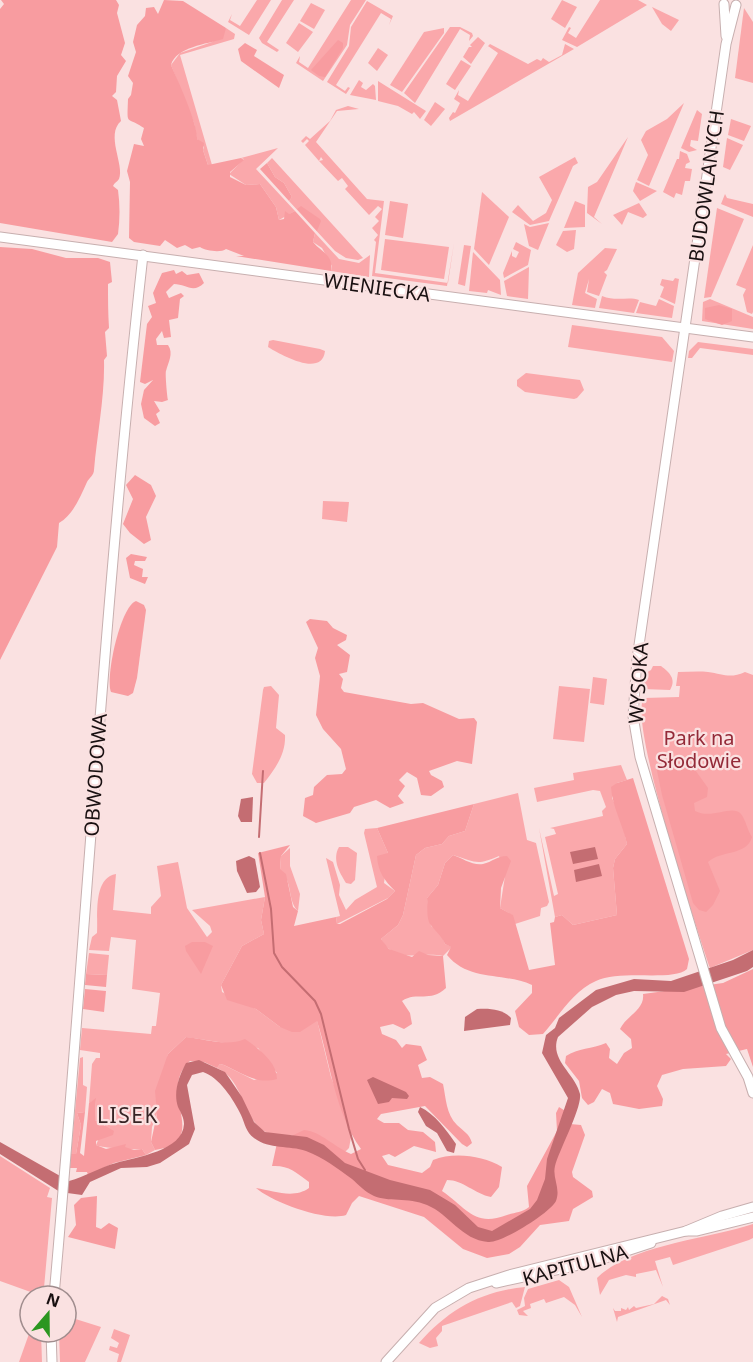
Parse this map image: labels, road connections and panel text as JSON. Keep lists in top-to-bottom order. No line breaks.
{"streets":{"street":["BUDOWLANYCH","WIENIECKA","WYSOKA","OBWODOWA","KAPITULNA"]},"crossings":[["BUDOWLANYCH","WIENIECKA"],["BUDOWLANYCH","WYSOKA"],["WIENIECKA","WYSOKA"],["WIENIECKA","OBWODOWA"]],"districts":["LISEK"],"parks":["Park na Słodowie"],"north":"top"}
